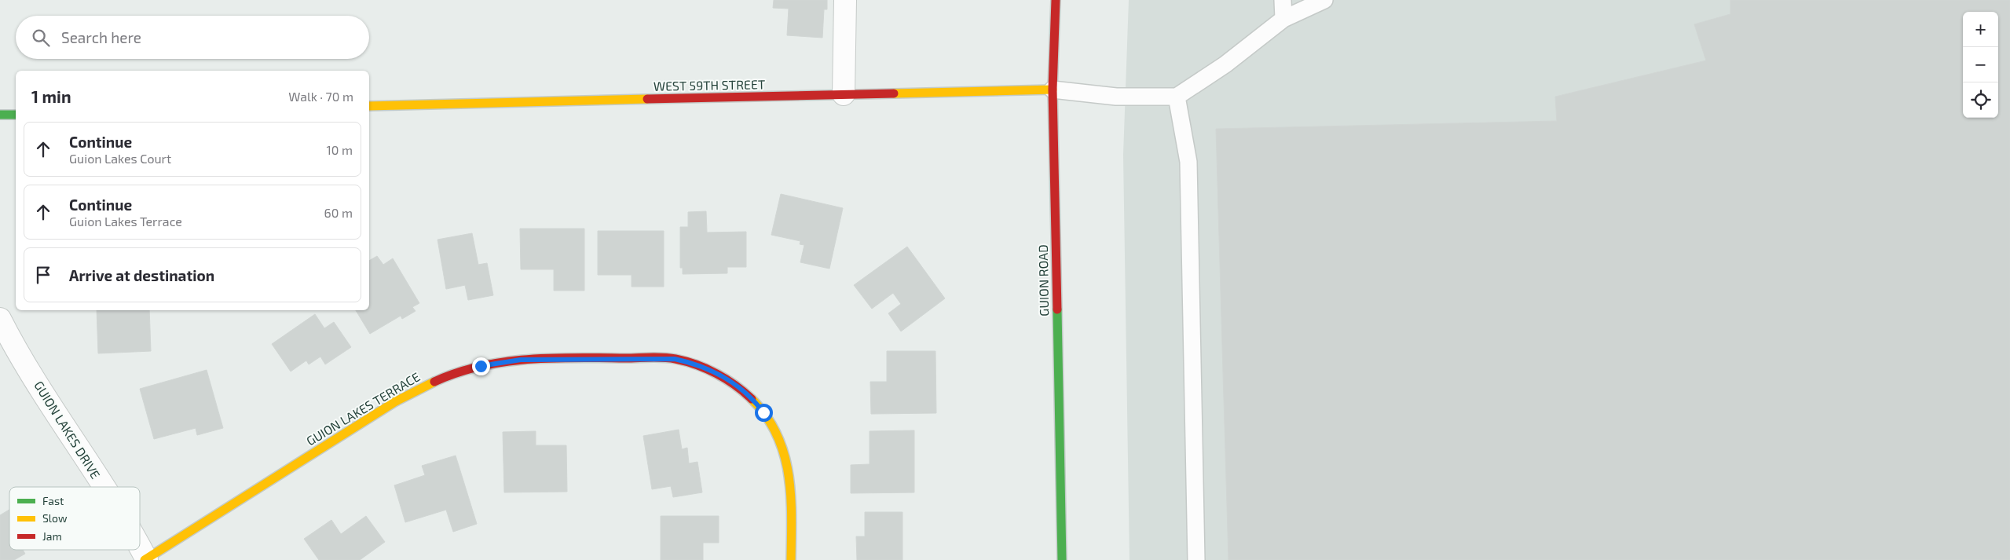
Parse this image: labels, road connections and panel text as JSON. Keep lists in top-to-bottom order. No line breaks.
{"streets":{"street":["WEST 59TH STREET","GUION ROAD","GUION LAKES TERRACE","GUION LAKES DRIVE"]},"crossings":[["WEST 59TH STREET","GUION ROAD"],["GUION LAKES TERRACE","GUION LAKES DRIVE"]],"legend":["Fast","Slow","Jam"],"page":{"map_buttons":["+","−"],"search":"Search here","heading":["1 min","Walk · 70 m"],"list":[["Continue","Guion Lakes Court","10 m"],["Continue","Guion Lakes Terrace","60 m"],"Arrive at destination"]}}
